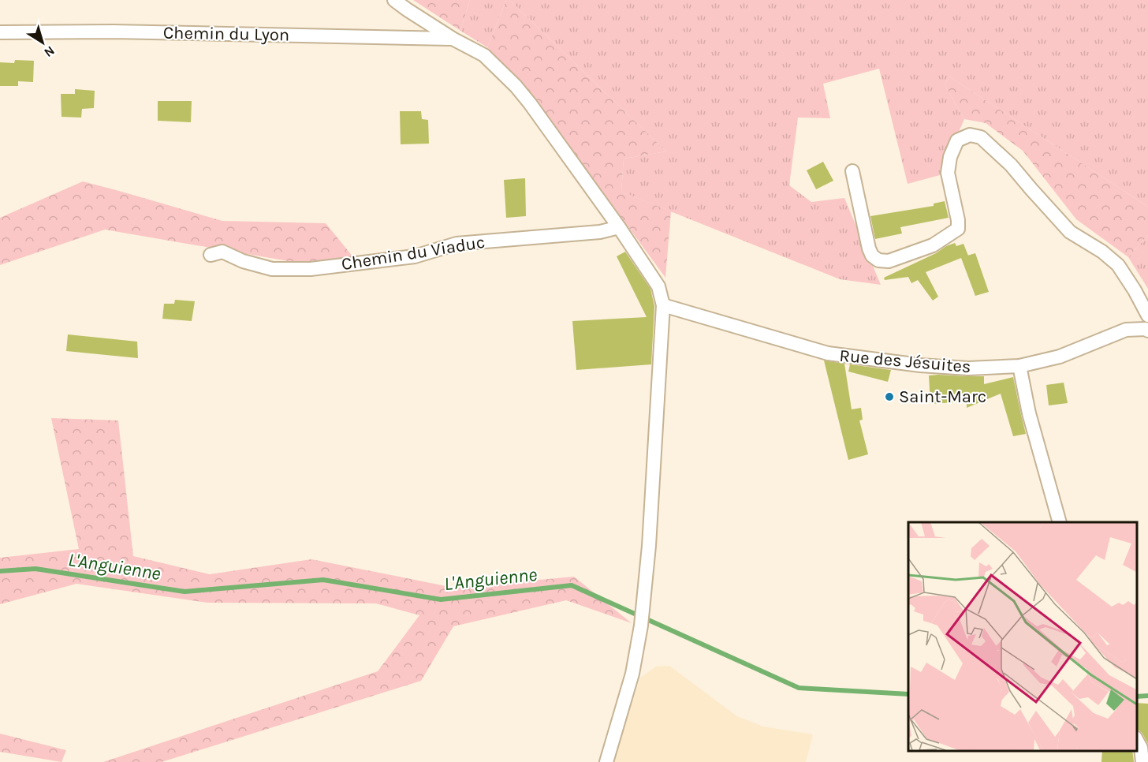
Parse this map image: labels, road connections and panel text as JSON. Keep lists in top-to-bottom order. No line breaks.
{"streets":{"street":["Chemin du Lyon","Chemin du Viaduc","Rue des Jésuites"]},"water":["L'Anguienne"],"places":["Saint-Marc"],"north":"bottom right"}
